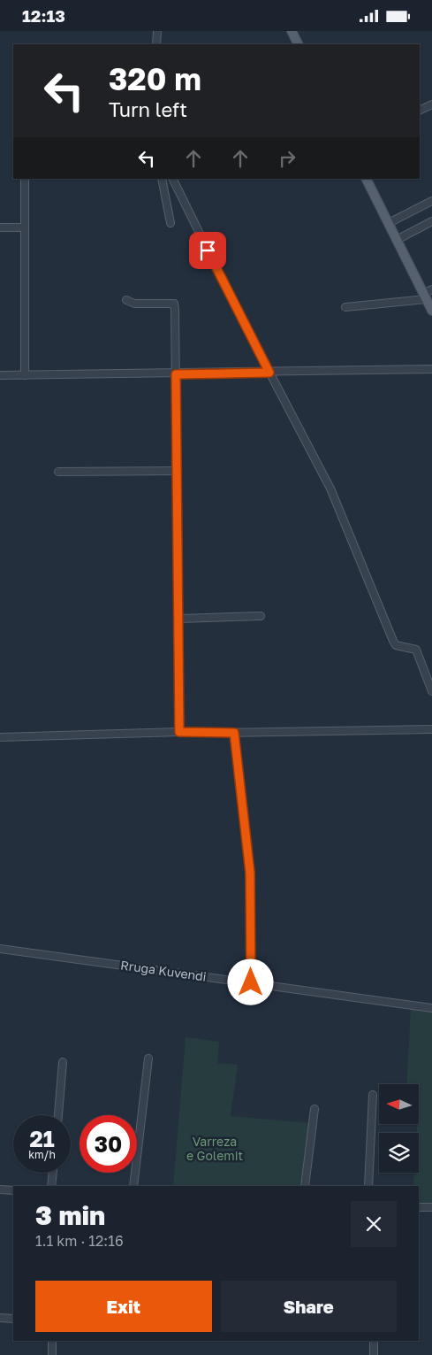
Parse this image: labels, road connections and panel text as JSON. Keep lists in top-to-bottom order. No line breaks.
{"streets":{"street":["Rruga Kuvendi"]},"parks":["Varreza e Golemit"],"north":"left","page":{"status":"12:13","turn":["320 m","Turn left"],"speed":"21 km/h","limit":"30","heading":["3 min","1.1 km · 12:16"],"buttons":["Exit","Share"]}}
